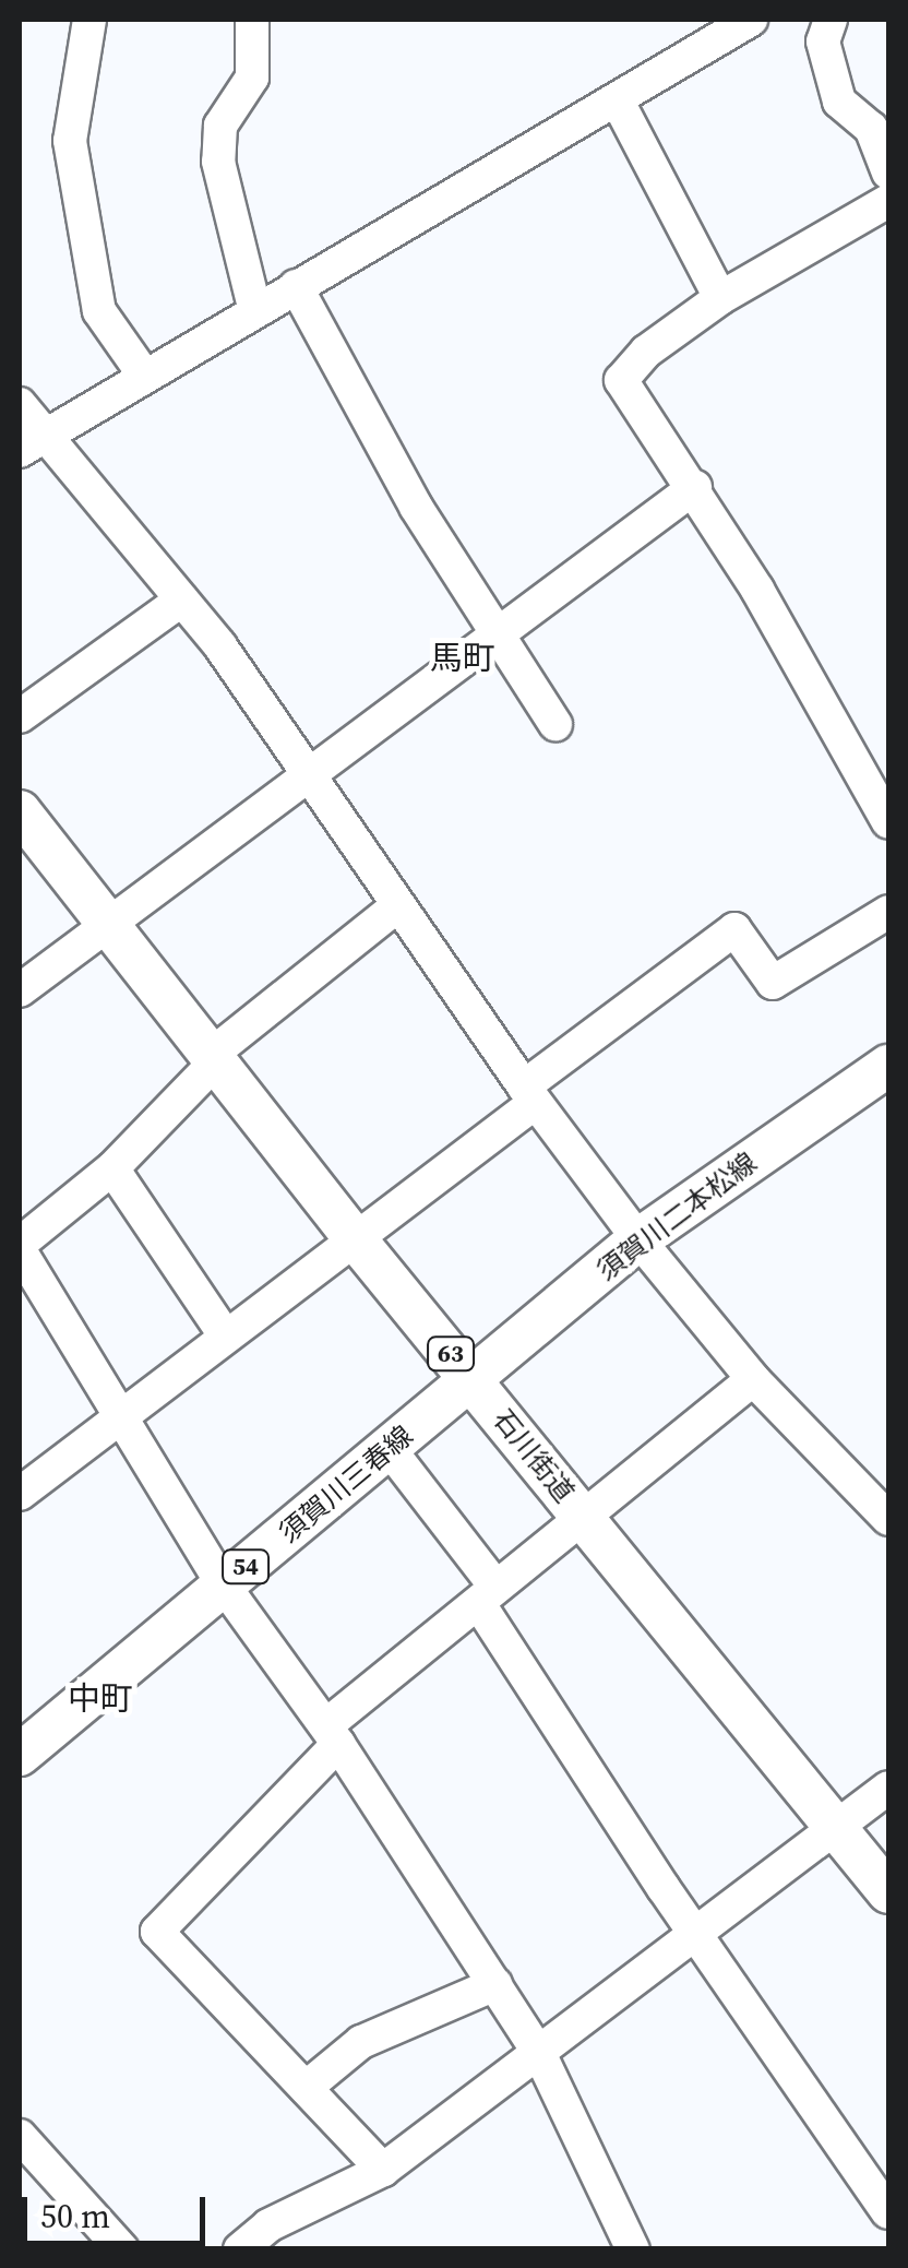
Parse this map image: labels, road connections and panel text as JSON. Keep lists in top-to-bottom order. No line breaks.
{"streets":{"main road":["須賀川二本松線","63","石川街道","須賀川三春線","54"]},"crossings":[["須賀川二本松線","石川街道"],["須賀川二本松線","須賀川三春線"],["石川街道","須賀川三春線"]],"districts":["馬町","中町"],"scale_bar":"50 m"}
